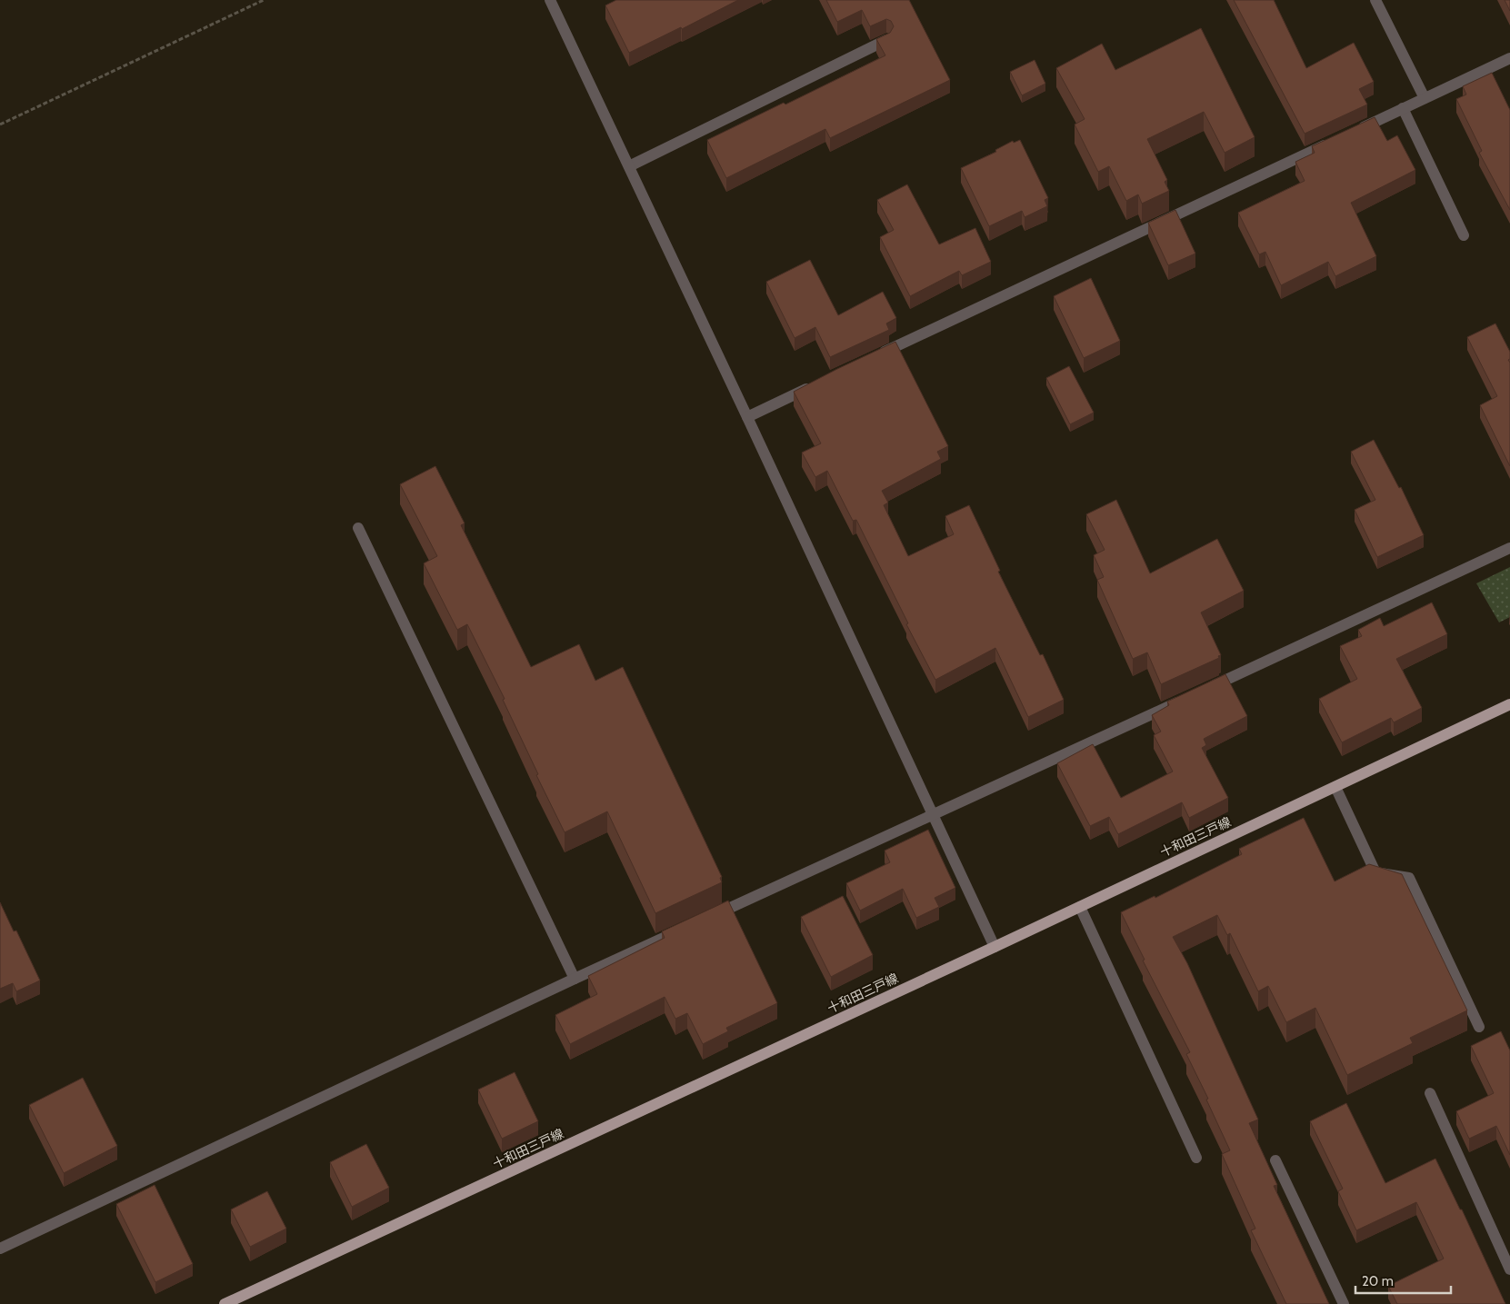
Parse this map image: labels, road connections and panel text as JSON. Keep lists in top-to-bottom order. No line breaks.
{"streets":{"main road":["十和田三戸線"]},"scale_bar":"20 m"}
